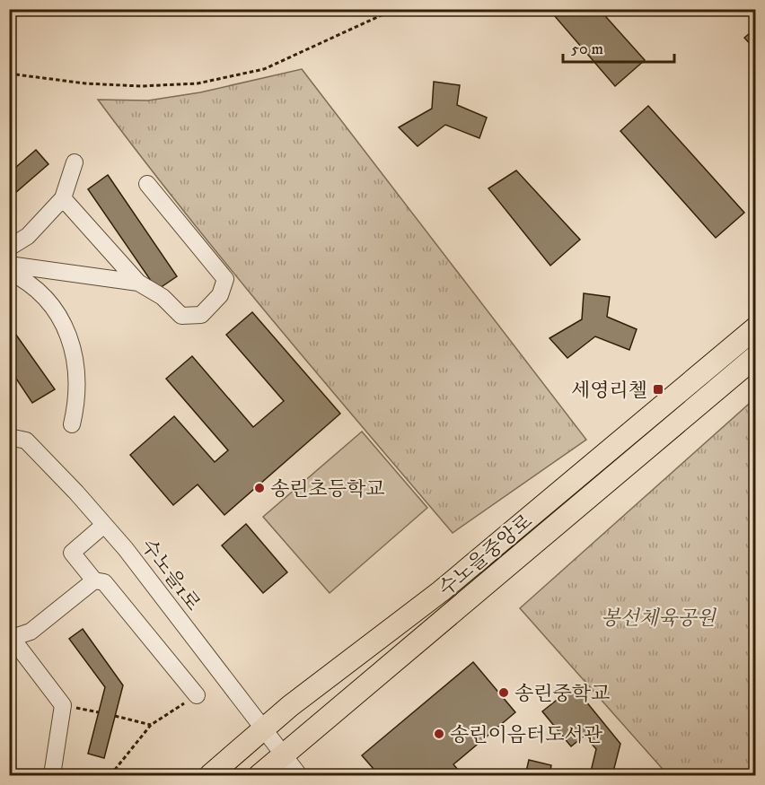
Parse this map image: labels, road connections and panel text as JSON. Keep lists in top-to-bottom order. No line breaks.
{"streets":{"main road":["수노을중앙로"],"street":["수노을1로"]},"crossings":[["수노을중앙로","수노을1로"]],"parks":["봉선체육공원"],"places":{"transit":["세영리첼"],"other":["송린초등학교","송린중학교","송린이음터도서관"]},"scale_bar":"50 m"}
